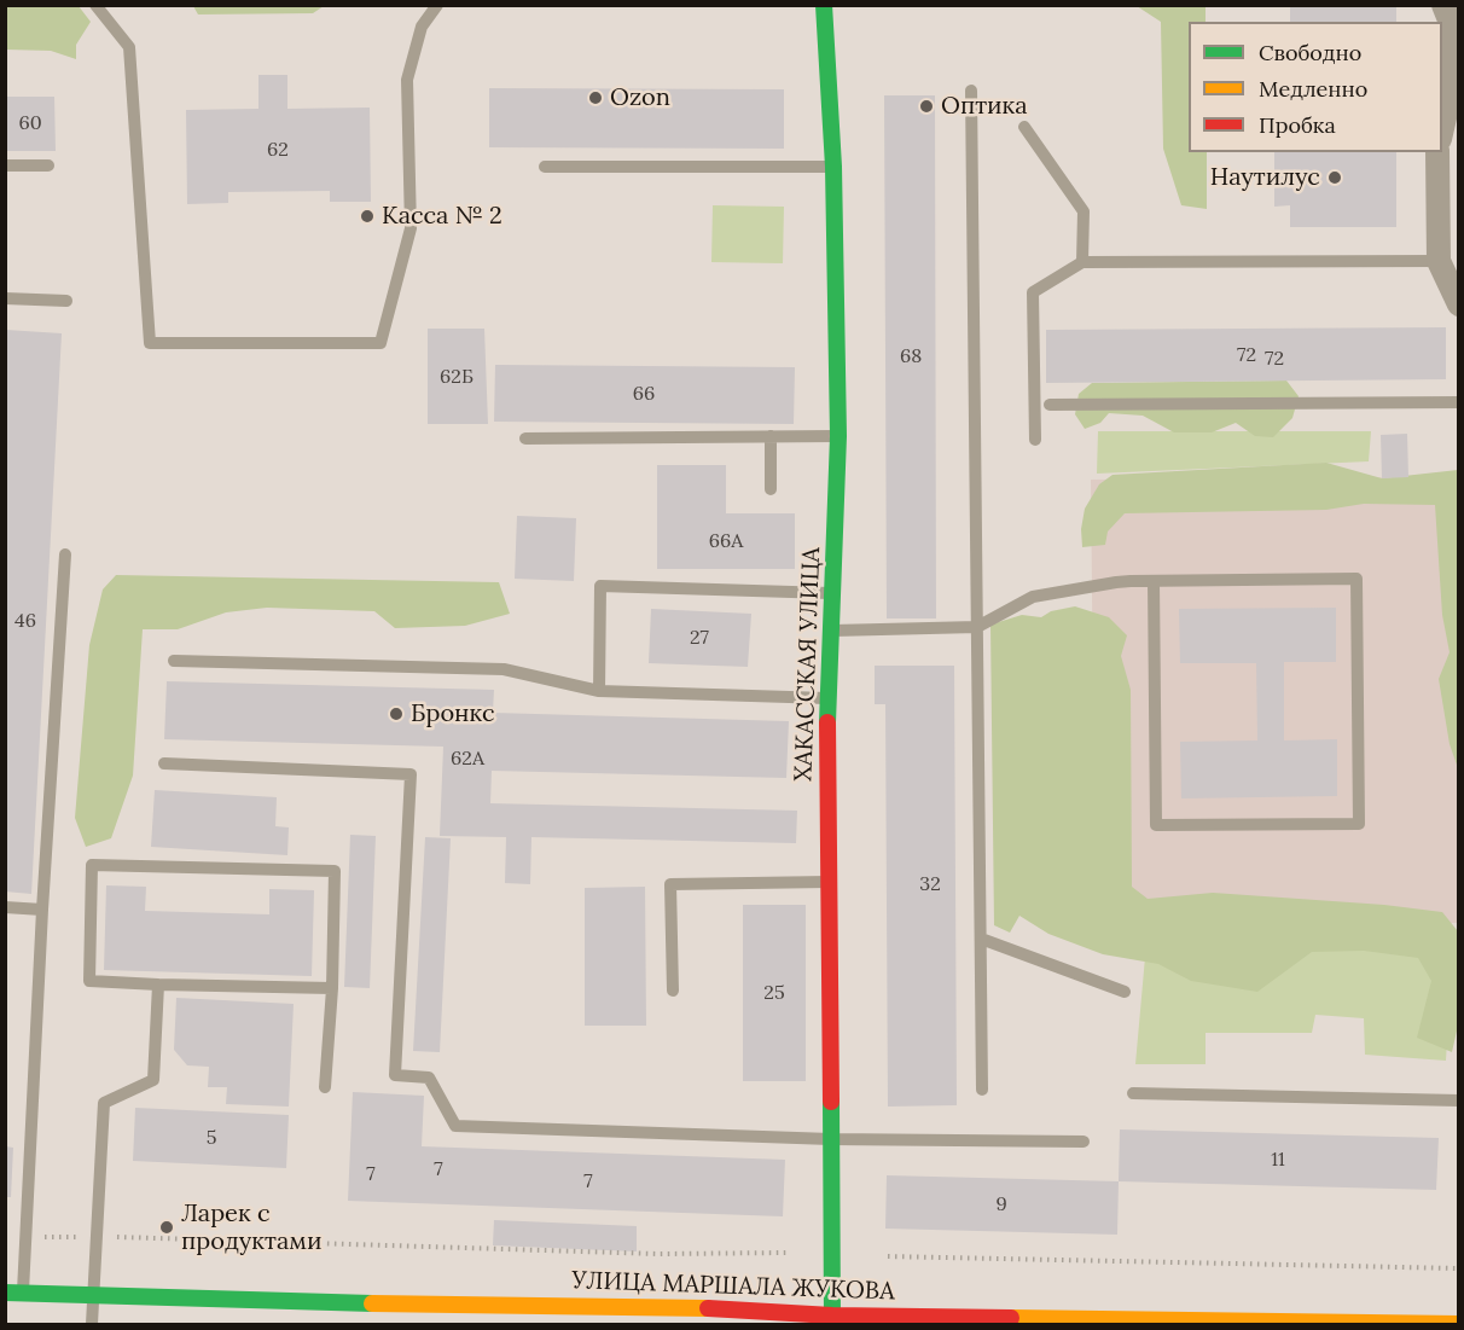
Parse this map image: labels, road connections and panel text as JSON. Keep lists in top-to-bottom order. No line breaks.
{"streets":{"main road":["ХАКАССКАЯ УЛИЦА","УЛИЦА МАРШАЛА ЖУКОВА"]},"crossings":[["ХАКАССКАЯ УЛИЦА","УЛИЦА МАРШАЛА ЖУКОВА"]],"places":["Ozon","Оптика","Наутилус","Касса № 2","Бронкс","Ларек с продуктами"],"house_numbers":["60","62","72","68","72","62Б","66","66А","46","27","62А","32","25","5","11","7","7","7","9"],"legend":["Свободно","Медленно","Пробка"]}
